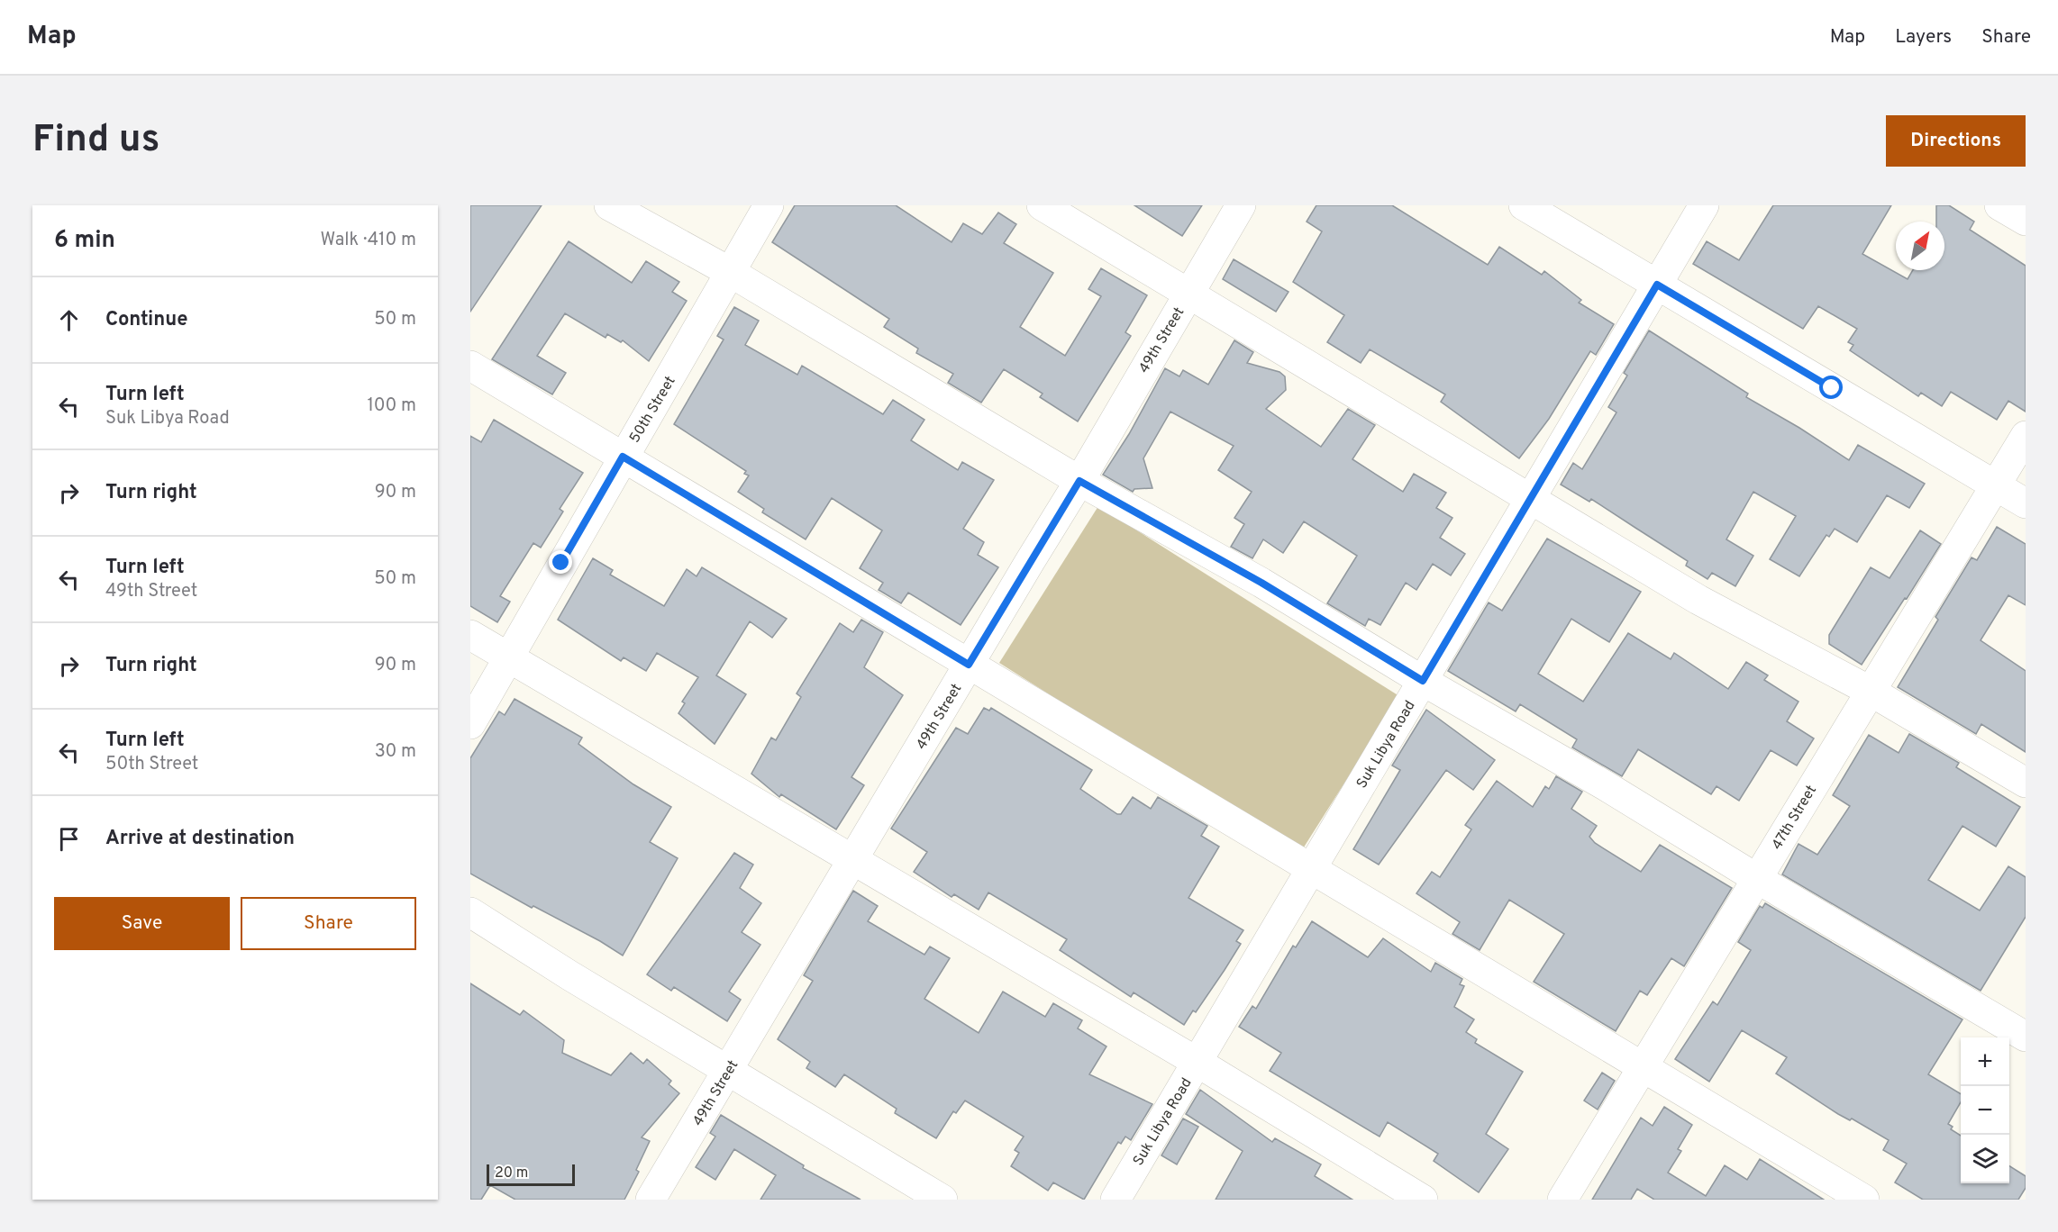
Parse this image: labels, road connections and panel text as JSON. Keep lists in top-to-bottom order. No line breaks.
{"streets":{"street":["49th Street","50th Street","Suk Libya Road","47th Street"]},"scale_bar":"20 m","north":"top right","page":{"header":"Map","nav":["Map","Layers","Share"],"buttons":["Directions",["Save","Share"]],"title":"Find us","heading":["6 min","Walk · 410 m"],"list":[["Continue","50 m"],["Turn left","Suk Libya Road","100 m"],["Turn right","90 m"],["Turn left","49th Street","50 m"],["Turn right","90 m"],["Turn left","50th Street","30 m"],"Arrive at destination"],"map_buttons":["+","−"],"scale":"20 m"}}
